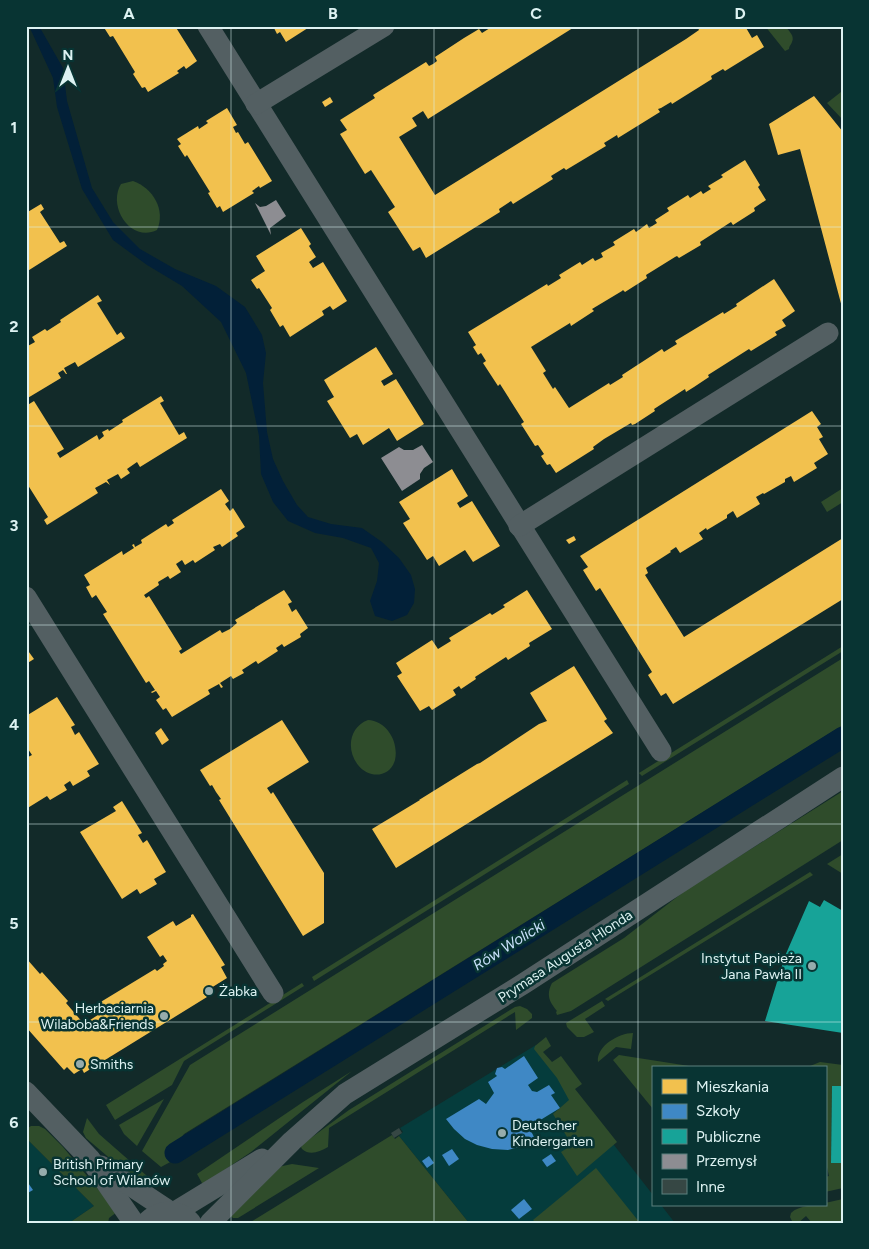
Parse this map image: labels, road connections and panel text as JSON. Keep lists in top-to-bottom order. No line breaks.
{"streets":{"street":["Prymasa Augusta Hlonda"]},"water":["Rów Wolicki"],"places":["Instytut Papieża Jana Pawła II","Żabka","Herbaciarnia Wilaboba&Friends","Smiths","Deutscher Kindergarten","British Primary School of Wilanów"],"legend":["Mieszkania","Szkoły","Publiczne","Przemysł","Inne"],"north":"top","grid":{"columns":["A","B","C","D"],"rows":["1","2","3","4","5","6"]}}
